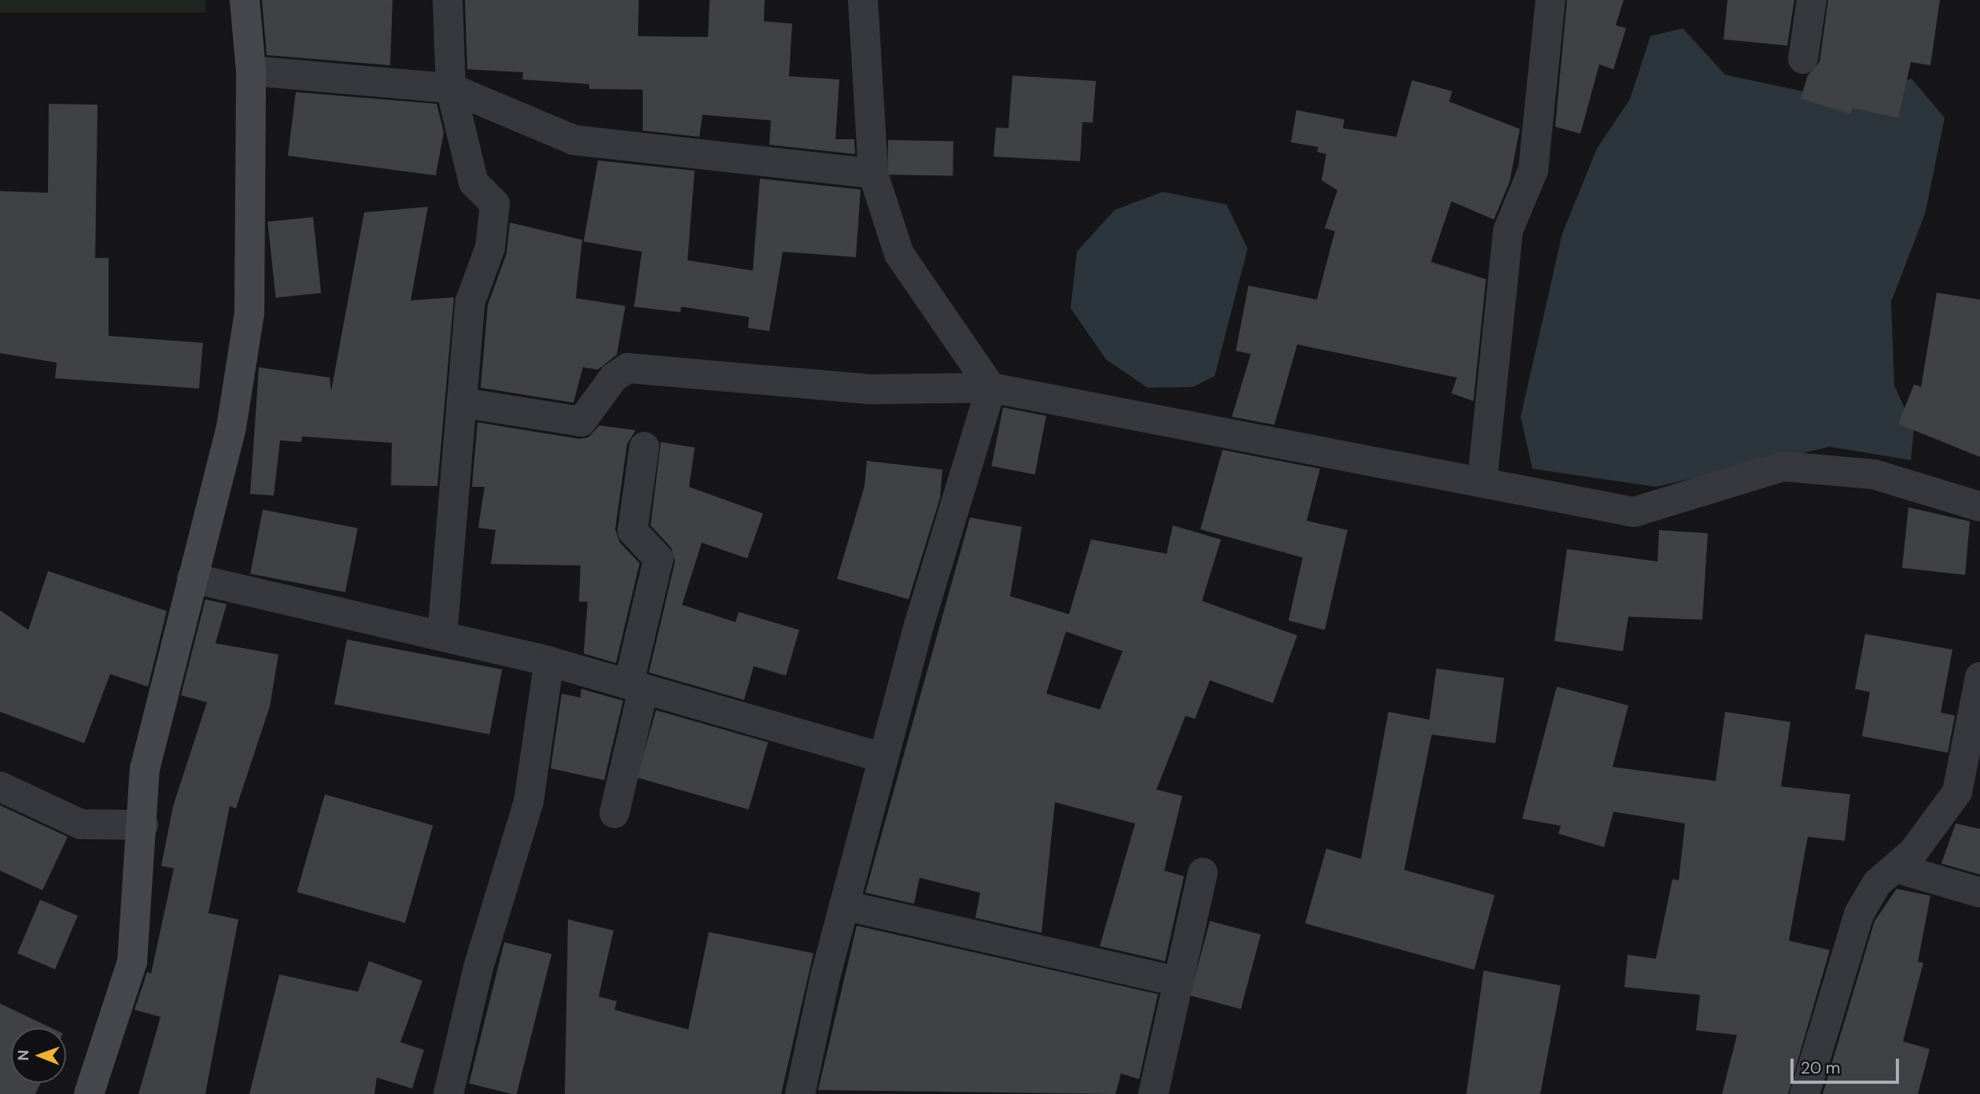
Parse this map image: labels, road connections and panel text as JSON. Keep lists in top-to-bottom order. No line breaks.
{"scale_bar":"20 m","north":"left"}
